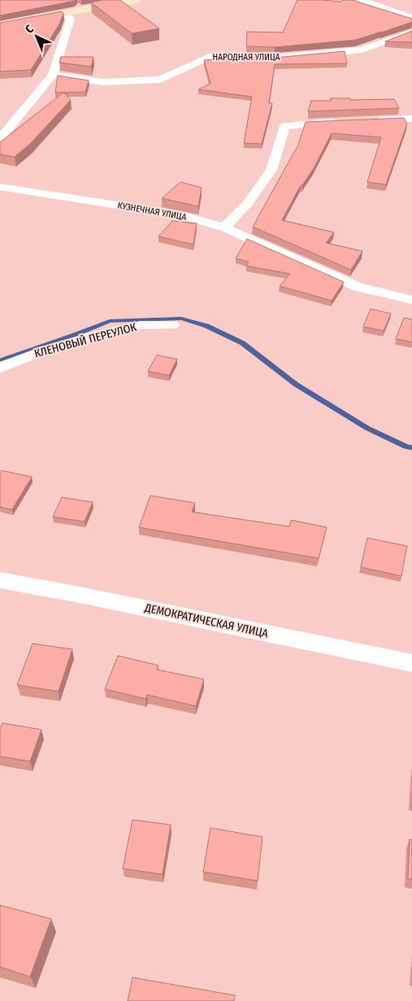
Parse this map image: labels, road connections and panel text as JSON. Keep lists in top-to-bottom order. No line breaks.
{"streets":{"street":["НАРОДНАЯ УЛИЦА","КУЗНЕЧНАЯ УЛИЦА","КЛЕНОВЫЙ ПЕРЕУЛОК","ДЕМОКРАТИЧЕСКАЯ УЛИЦА"]},"north":"top left"}
